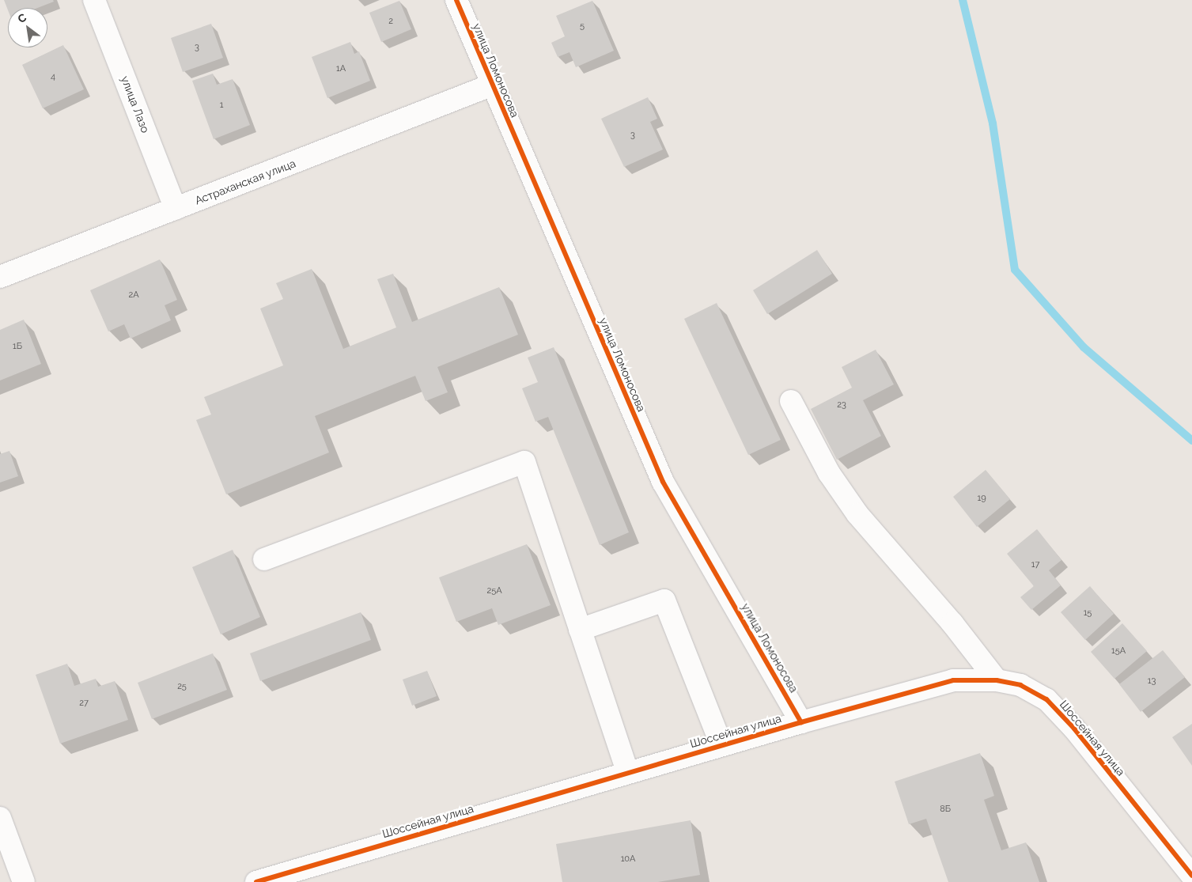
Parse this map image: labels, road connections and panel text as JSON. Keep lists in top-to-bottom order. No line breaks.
{"streets":{"street":["улица Ломоносова","улица Лазо","Астраханская улица","Шоссейная улица"]},"crossings":[["улица Ломоносова","Астраханская улица"],["улица Ломоносова","Шоссейная улица"],["улица Лазо","Астраханская улица"]],"house_numbers":["2","5","3","1А","4","1","3","2А","1Б","23","19","17","25А","15","15А","13","25","27","8Б","10А"],"north":"top left"}
